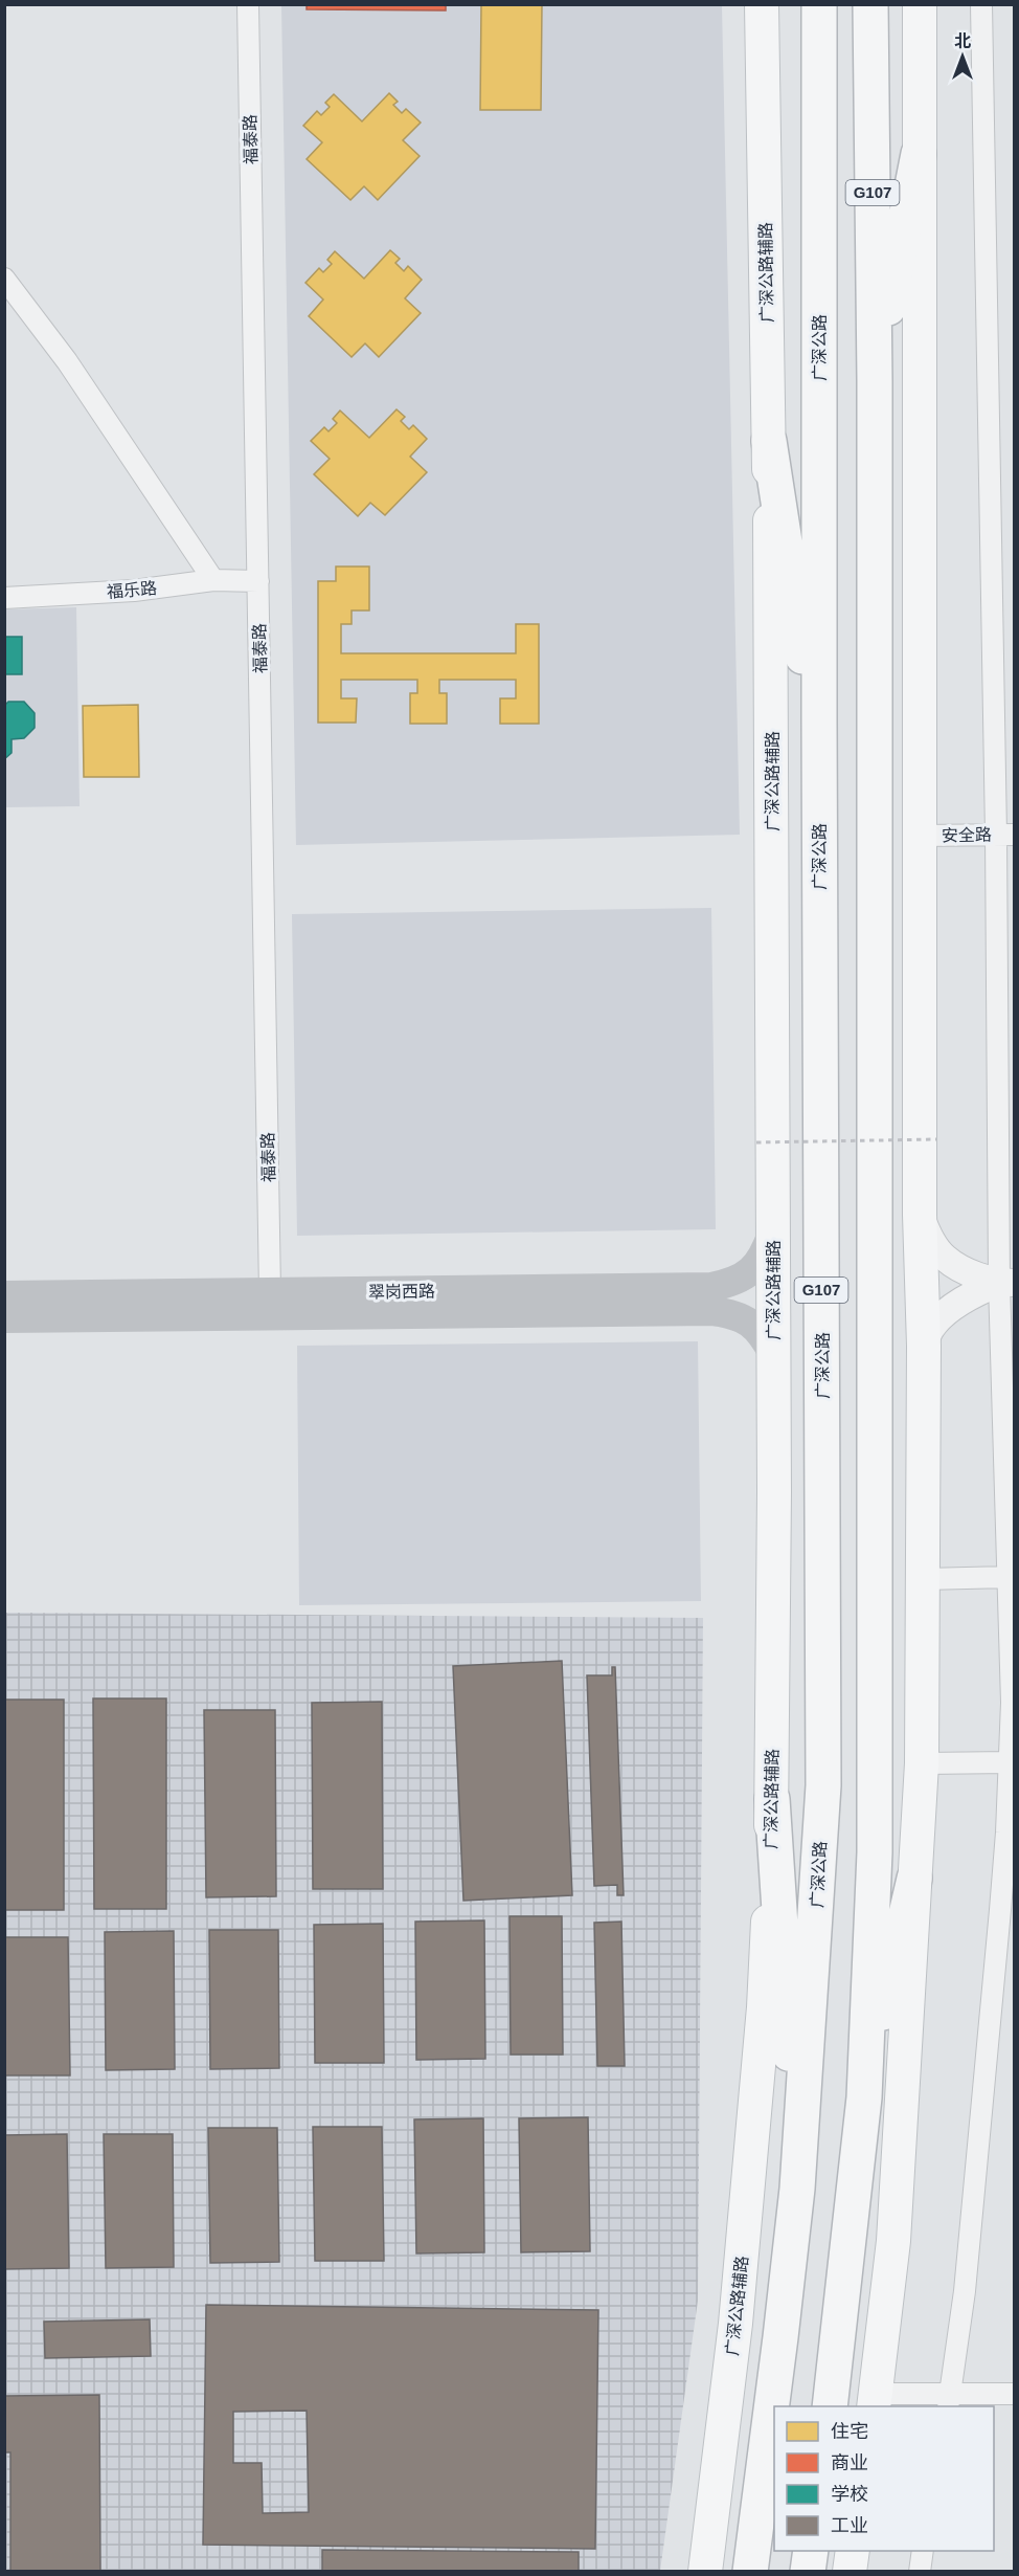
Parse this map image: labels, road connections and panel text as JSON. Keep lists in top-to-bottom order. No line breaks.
{"streets":{"highway":["G107","广深公路"],"main road":["广深公路辅路","翠岗西路"],"street":["福泰路","福乐路","安全路"]},"crossings":[["福泰路","福乐路"],["福泰路","翠岗西路"],["广深公路辅路","翠岗西路"]],"legend":["住宅","商业","学校","工业"],"north":"top"}
